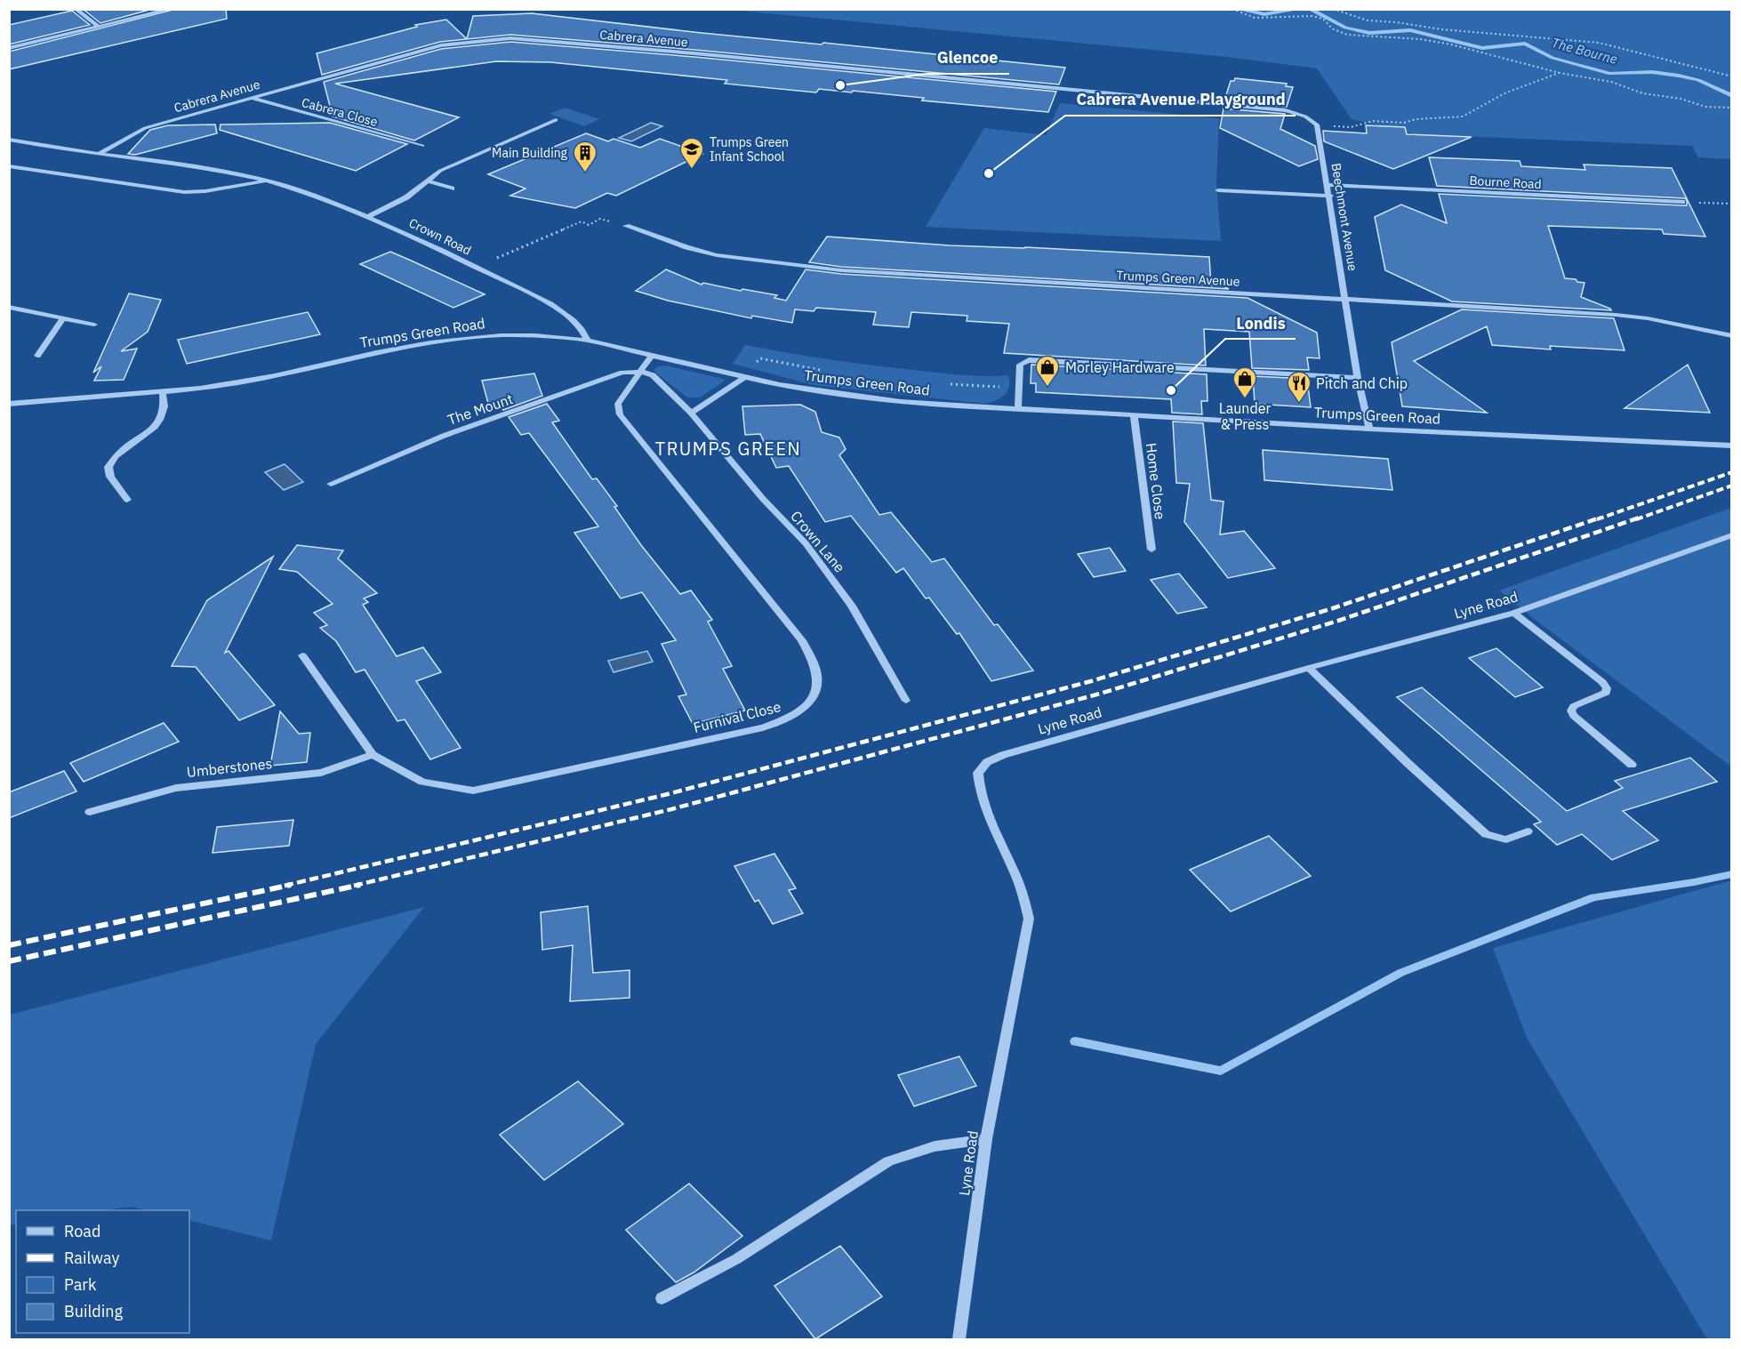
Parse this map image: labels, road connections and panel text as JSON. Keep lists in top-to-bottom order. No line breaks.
{"streets":{"street":["Cabrera Avenue","Cabrera Close","Bourne Road","Beechmont Avenue","Crown Road","Trumps Green Avenue","Trumps Green Road","The Mount","Home Close","Crown Lane","Lyne Road","Furnival Close","Umberstones"]},"crossings":[["Cabrera Avenue","Cabrera Close"],["Cabrera Avenue","Beechmont Avenue"],["Cabrera Avenue","Crown Road"],["Bourne Road","Beechmont Avenue"],["Beechmont Avenue","Trumps Green Avenue"],["Beechmont Avenue","Trumps Green Road"],["Crown Road","Trumps Green Road"],["Trumps Green Road","Home Close"],["Trumps Green Road","Furnival Close"],["The Mount","Crown Lane"],["The Mount","Furnival Close"],["Crown Lane","Furnival Close"],["Furnival Close","Umberstones"]],"districts":["TRUMPS GREEN"],"water":["The Bourne"],"places":{"other":["Glencoe","Cabrera Avenue Playground","Londis"],"school or university":["Trumps Green Infant School"],"building":["Main Building"],"shop":["Morley Hardware","Launder & Press"],"restaurant":["Pitch and Chip"]},"legend":["Road","Railway","Park","Building"]}
